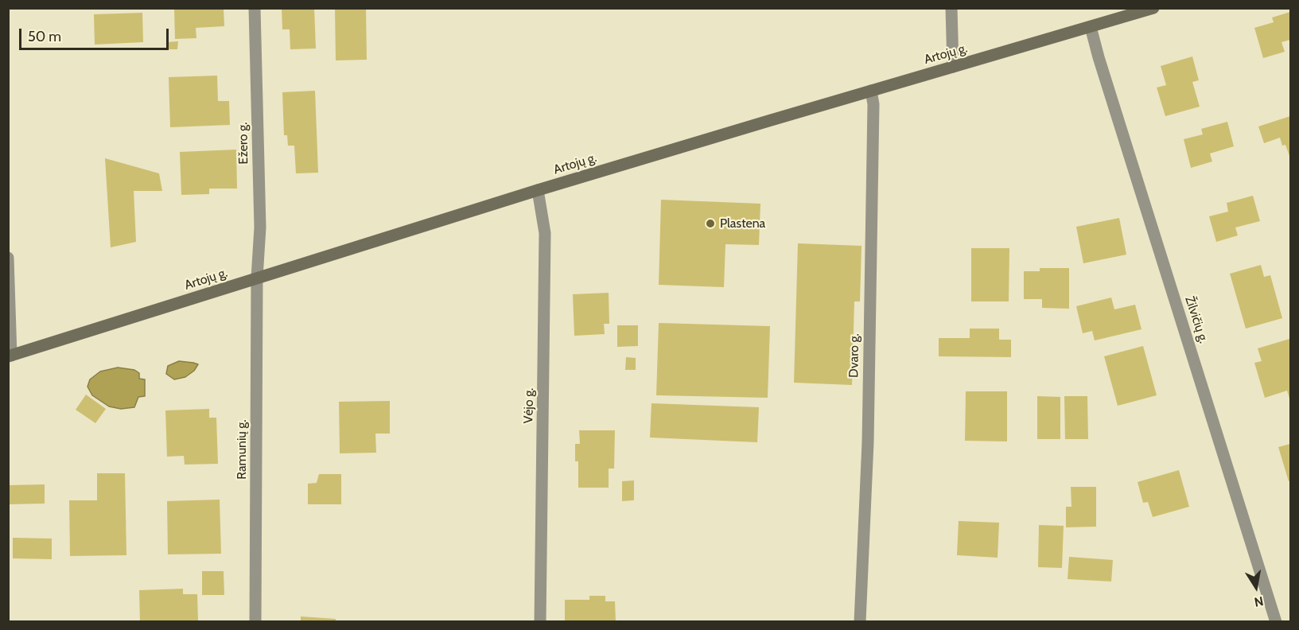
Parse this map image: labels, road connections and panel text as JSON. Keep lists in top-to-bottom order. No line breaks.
{"streets":{"main road":["Artojų g."],"street":["Ežero g.","Žilvičių g.","Dvaro g.","Vėjo g.","Ramunių g."]},"crossings":[["Artojų g.","Ežero g."],["Artojų g.","Žilvičių g."],["Artojų g.","Dvaro g."],["Artojų g.","Vėjo g."],["Artojų g.","Ramunių g."],["Ežero g.","Ramunių g."]],"places":["Plastena"],"scale_bar":"50 m","north":"bottom"}
